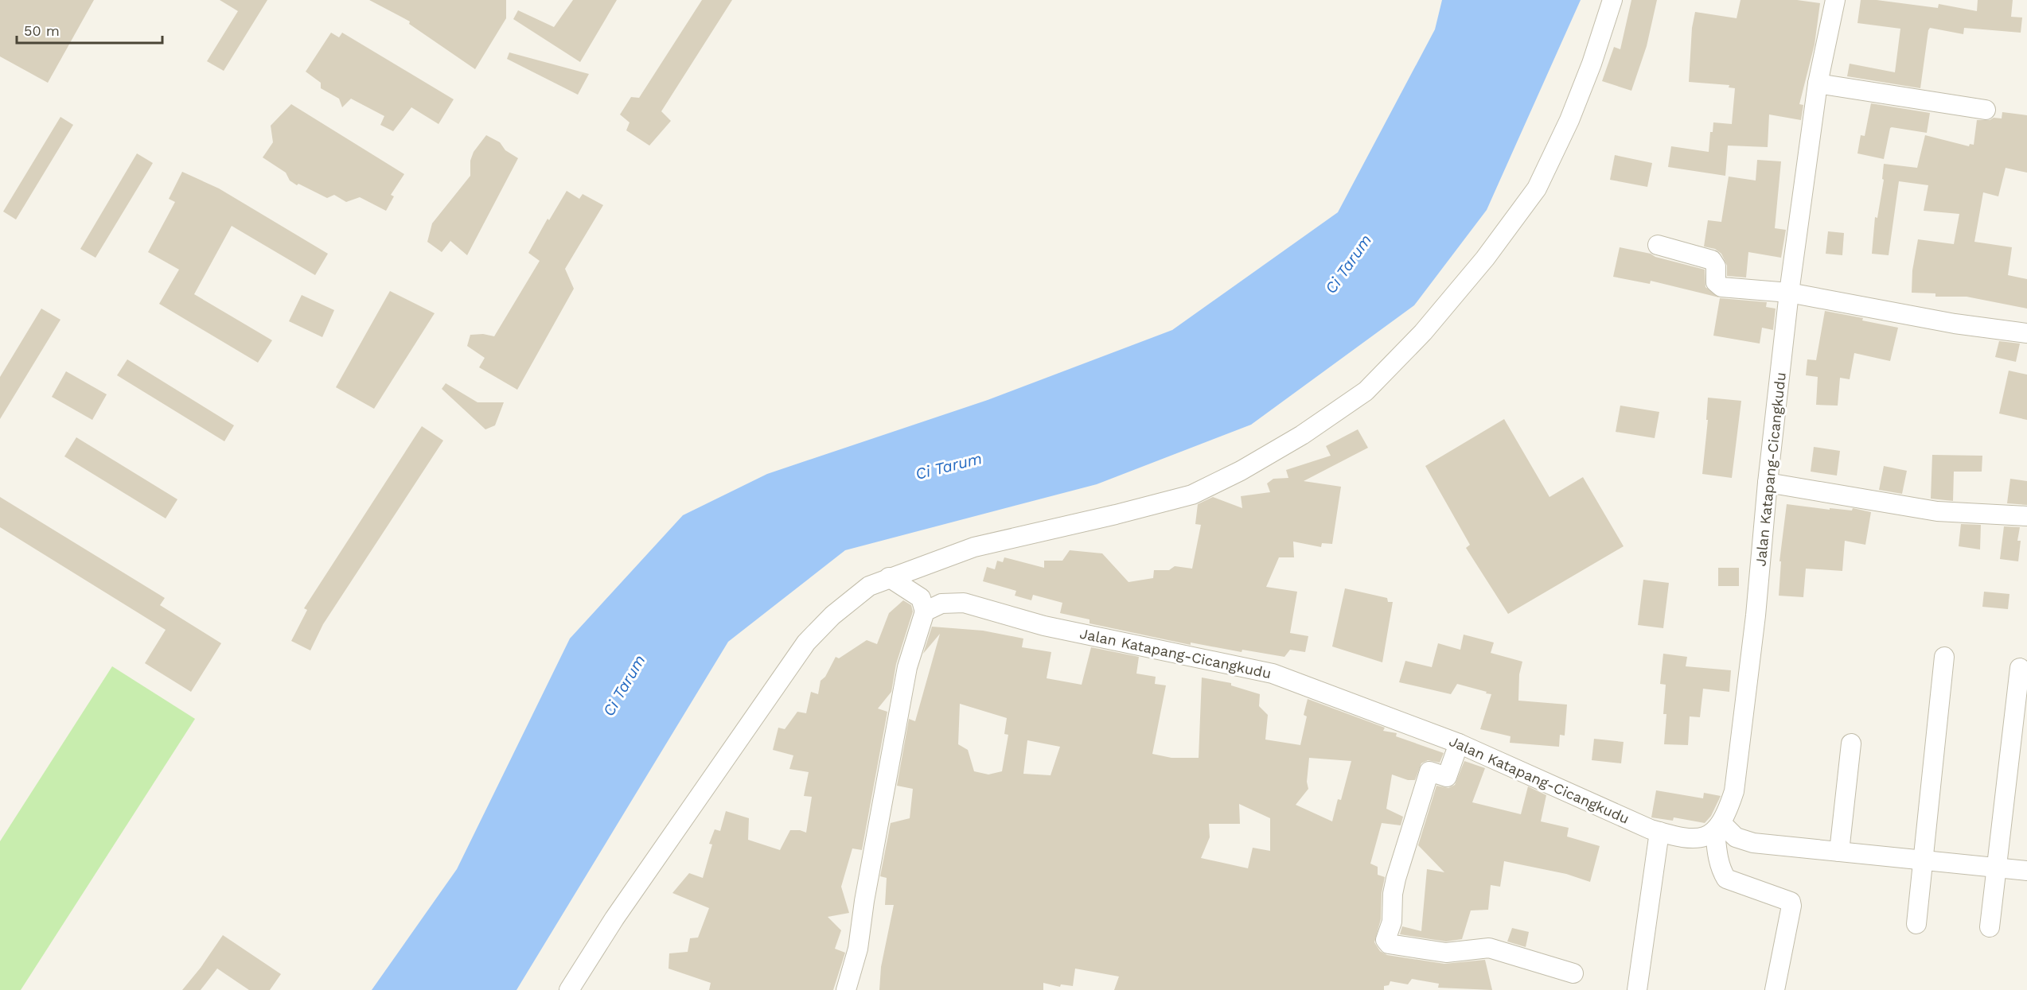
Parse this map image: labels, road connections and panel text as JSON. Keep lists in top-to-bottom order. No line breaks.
{"streets":{"street":["Jalan Katapang-Cicangkudu"]},"water":["Ci Tarum"],"scale_bar":"50 m"}
